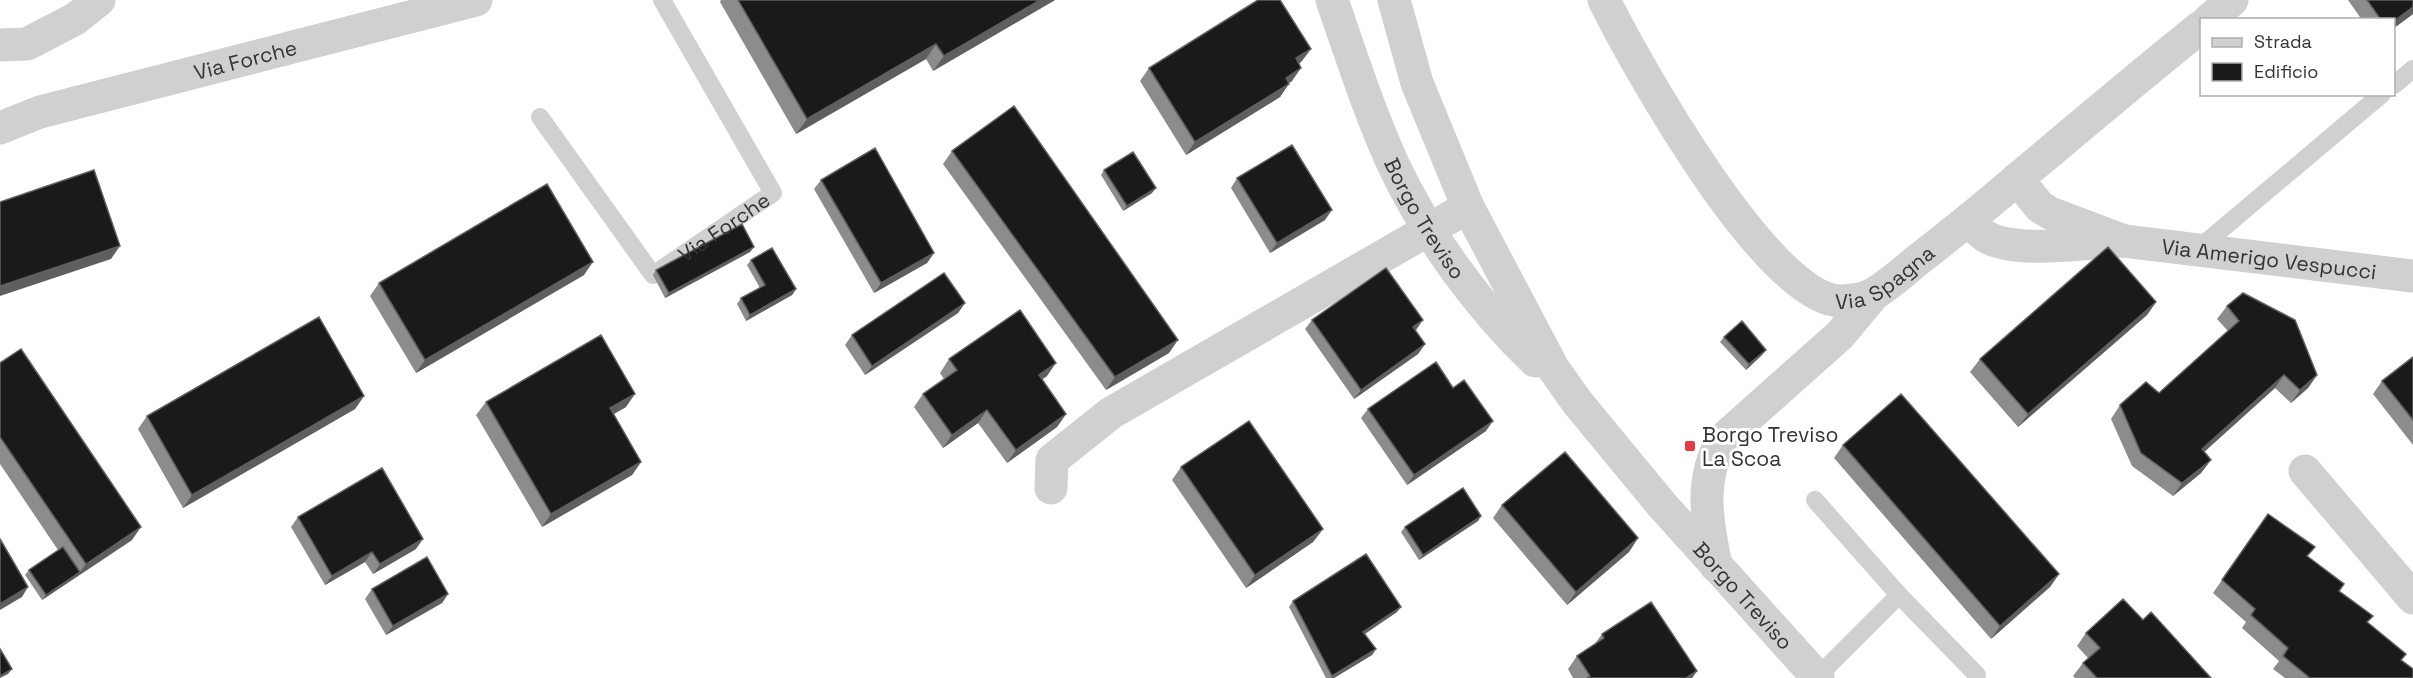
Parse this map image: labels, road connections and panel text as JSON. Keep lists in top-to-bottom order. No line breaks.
{"streets":{"street":["Via Forche","Borgo Treviso","Via Amerigo Vespucci","Via Spagna"]},"places":{"transit":["Borgo Treviso La Scoa"]},"legend":["Strada","Edificio"]}
